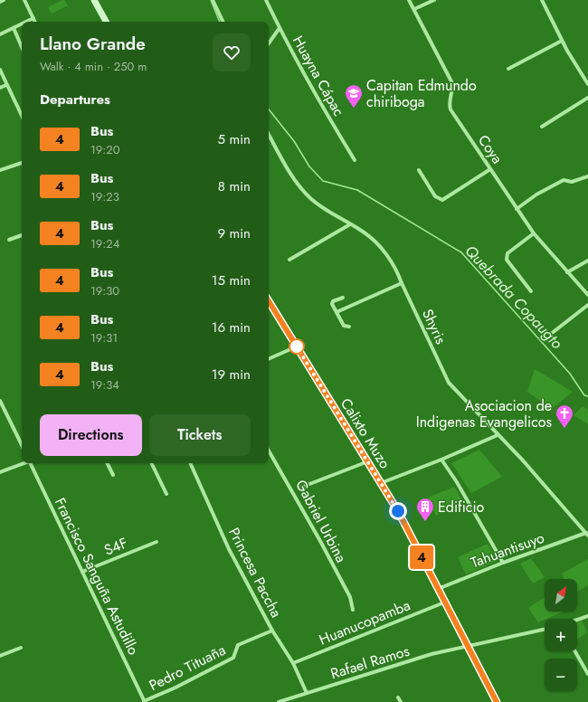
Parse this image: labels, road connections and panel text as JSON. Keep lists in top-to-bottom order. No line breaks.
{"streets":{"street":["Huayna Cápac","Coya","Shyris","Calixto Muzo","Gabriel Urbina","S4F","Tahuantisuyo","Princesa Paccha","Francisco Sanguña Astudillo","Huanucopamba","Rafael Ramos","Pedro Tituaña"]},"crossings":[["Shyris","Tahuantisuyo"],["Calixto Muzo","Tahuantisuyo"],["Calixto Muzo","Huanucopamba"],["Calixto Muzo","Rafael Ramos"],["S4F","Francisco Sanguña Astudillo"],["Princesa Paccha","Huanucopamba"],["Princesa Paccha","Rafael Ramos"],["Princesa Paccha","Pedro Tituaña"],["Francisco Sanguña Astudillo","Pedro Tituaña"]],"water":["Quebrada Copaugto"],"places":{"school or university":["Capitan Edmundo chiriboga"],"church":["Asociacion de Indigenas Evangelicos"],"building":["Edificio"]},"lines":["bus line 4"],"north":"top right","page":{"on_map":"4","heading":[["Llano Grande","Walk · 4 min · 250 m"],"Departures"],"list":[{"mark":"4","name":"Bus","note":"19:20","value":"5 min"},{"mark":"4","name":"Bus","note":"19:23","value":"8 min"},{"mark":"4","name":"Bus","note":"19:24","value":"9 min"},{"mark":"4","name":"Bus","note":"19:30","value":"15 min"},{"mark":"4","name":"Bus","note":"19:31","value":"16 min"},{"mark":"4","name":"Bus","note":"19:34","value":"19 min"}],"buttons":["Directions","Tickets"],"map_buttons":["+","−"]}}
